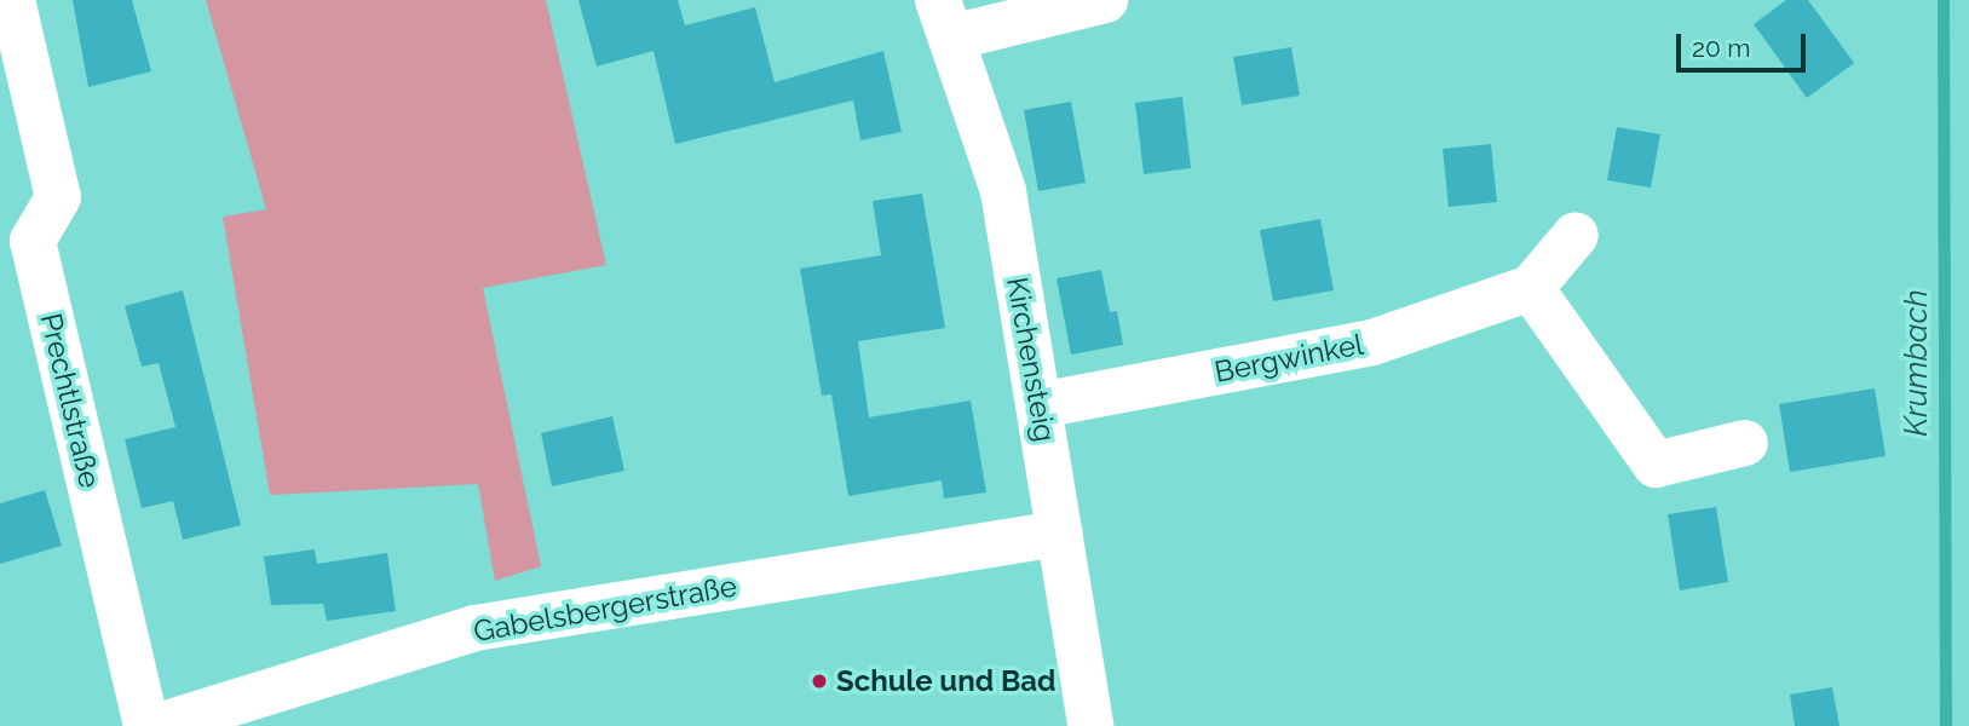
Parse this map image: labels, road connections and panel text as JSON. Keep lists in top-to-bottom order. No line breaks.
{"streets":{"street":["Bergwinkel","Kirchensteig","Prechtlstraße","Gabelsbergerstraße"]},"crossings":[["Bergwinkel","Kirchensteig"],["Kirchensteig","Gabelsbergerstraße"]],"water":["Krumbach"],"places":["Schule und Bad"],"scale_bar":"20 m"}
